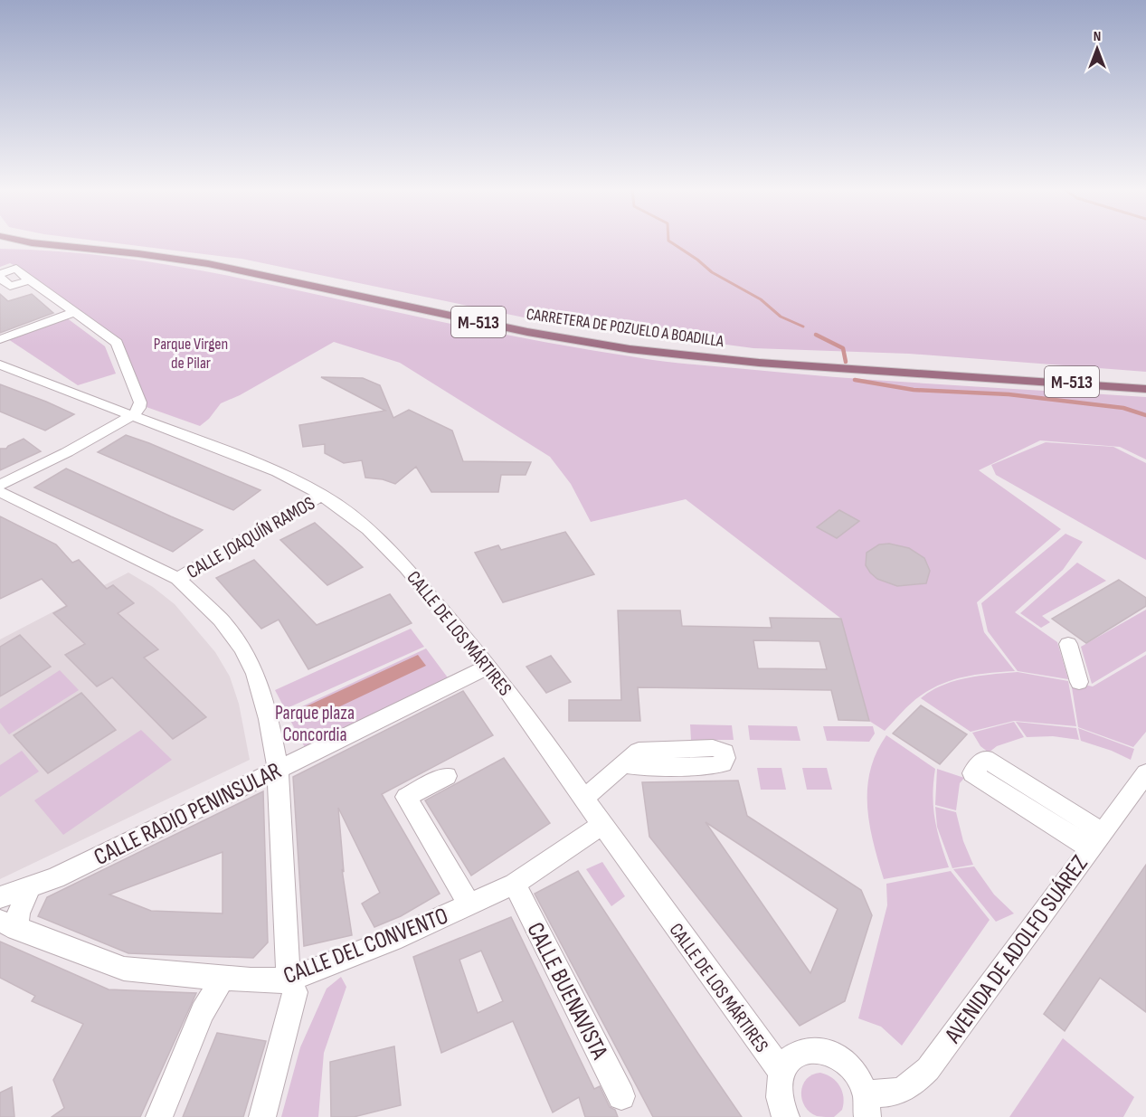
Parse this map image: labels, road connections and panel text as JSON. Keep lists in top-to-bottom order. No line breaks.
{"streets":{"main road":["M-513","CARRETERA DE POZUELO A BOADILLA"],"street":["CALLE JOAQUÍN RAMOS","CALLE DE LOS MÁRTIRES","CALLE RADIO PENINSULAR","CALLE DEL CONVENTO","AVENIDA DE ADOLFO SUÁREZ","CALLE BUENAVISTA"]},"crossings":[["CALLE JOAQUÍN RAMOS","CALLE DE LOS MÁRTIRES"],["CALLE DE LOS MÁRTIRES","CALLE RADIO PENINSULAR"],["CALLE DE LOS MÁRTIRES","CALLE DEL CONVENTO"],["CALLE RADIO PENINSULAR","CALLE DEL CONVENTO"],["CALLE DEL CONVENTO","CALLE BUENAVISTA"]],"parks":["Parque Virgen de Pilar","Parque plaza Concordia"],"north":"top"}
